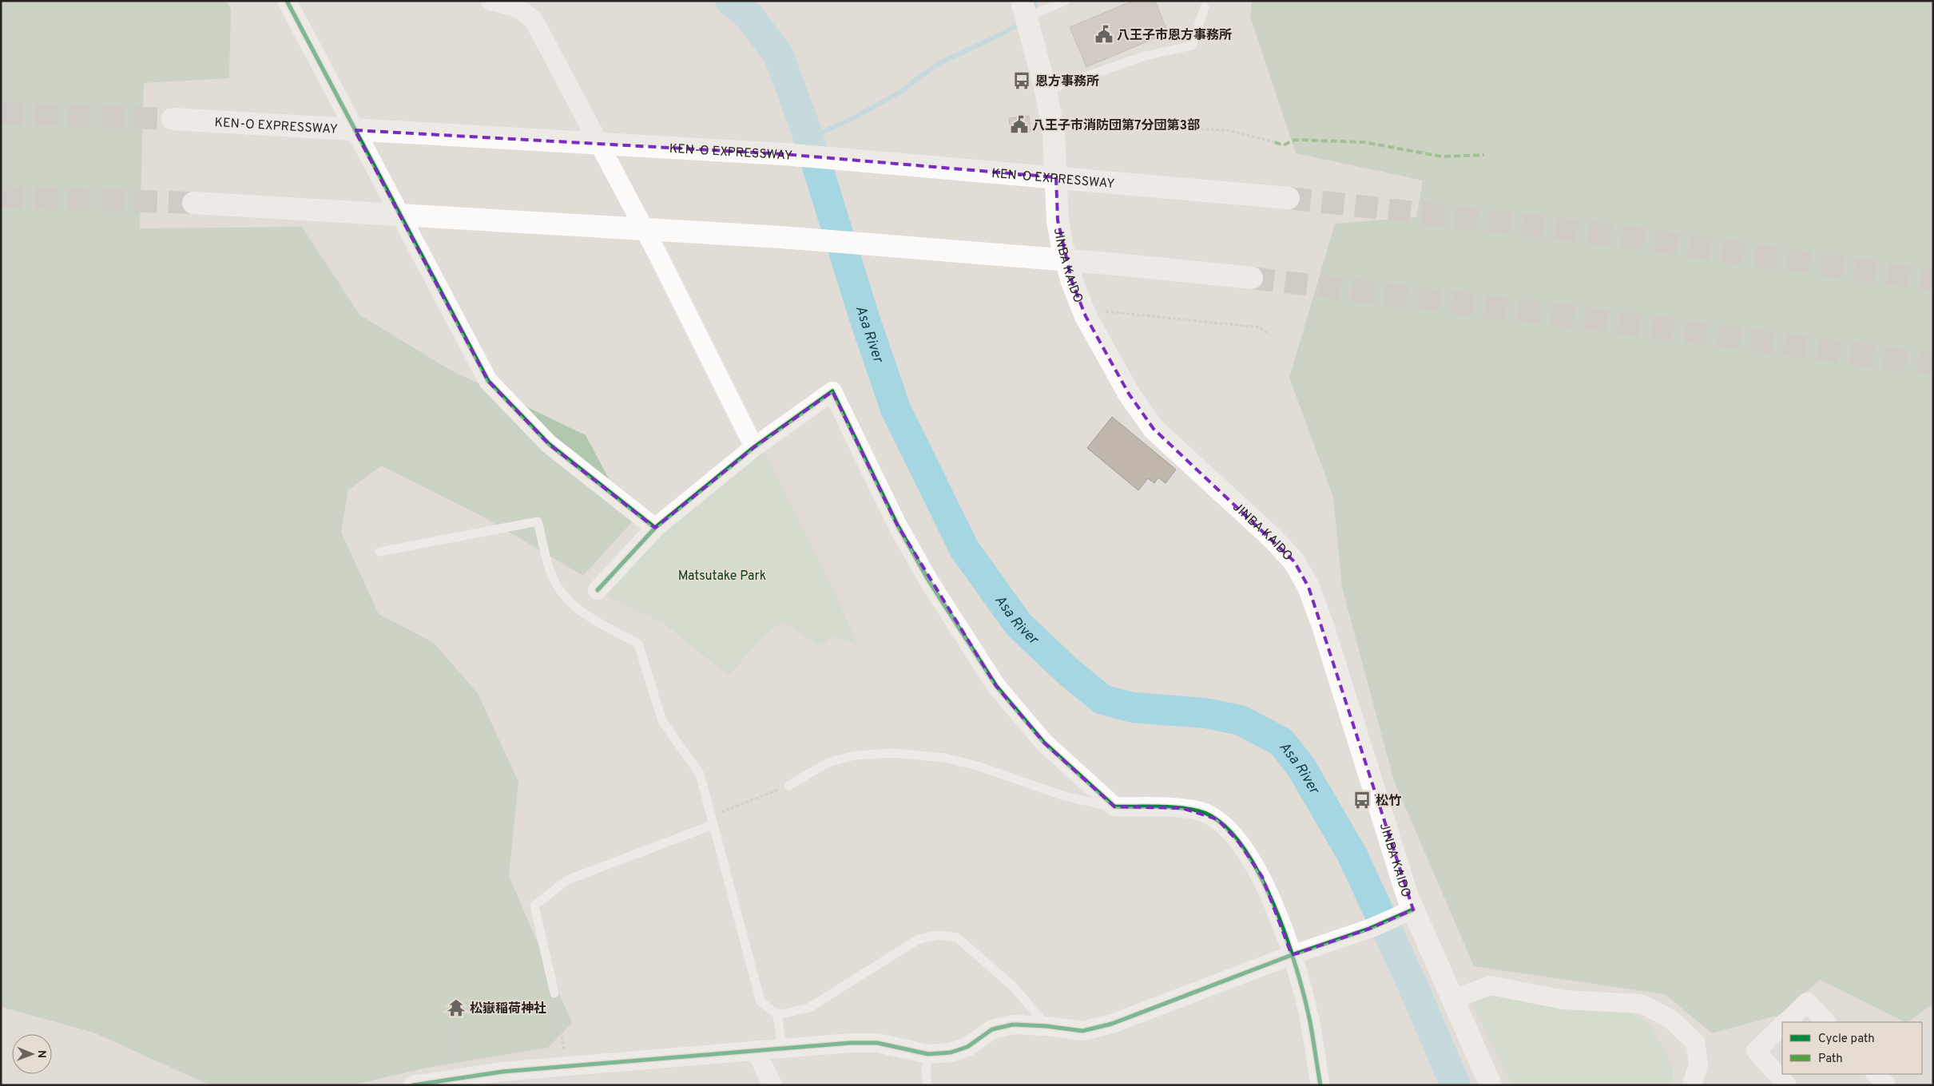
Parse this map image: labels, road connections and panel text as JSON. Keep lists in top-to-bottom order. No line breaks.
{"streets":{"main road":["KEN-O EXPRESSWAY","JINBA KAIDO"]},"water":["Asa River"],"parks":["Matsutake Park"],"places":{"public building":["八王子市恩方事務所","八王子市消防団第7分団第3部"],"bus stop":["恩方事務所","松竹"],"temple":["松嶽稲荷神社"]},"legend":["Cycle path","Path"],"north":"right"}
